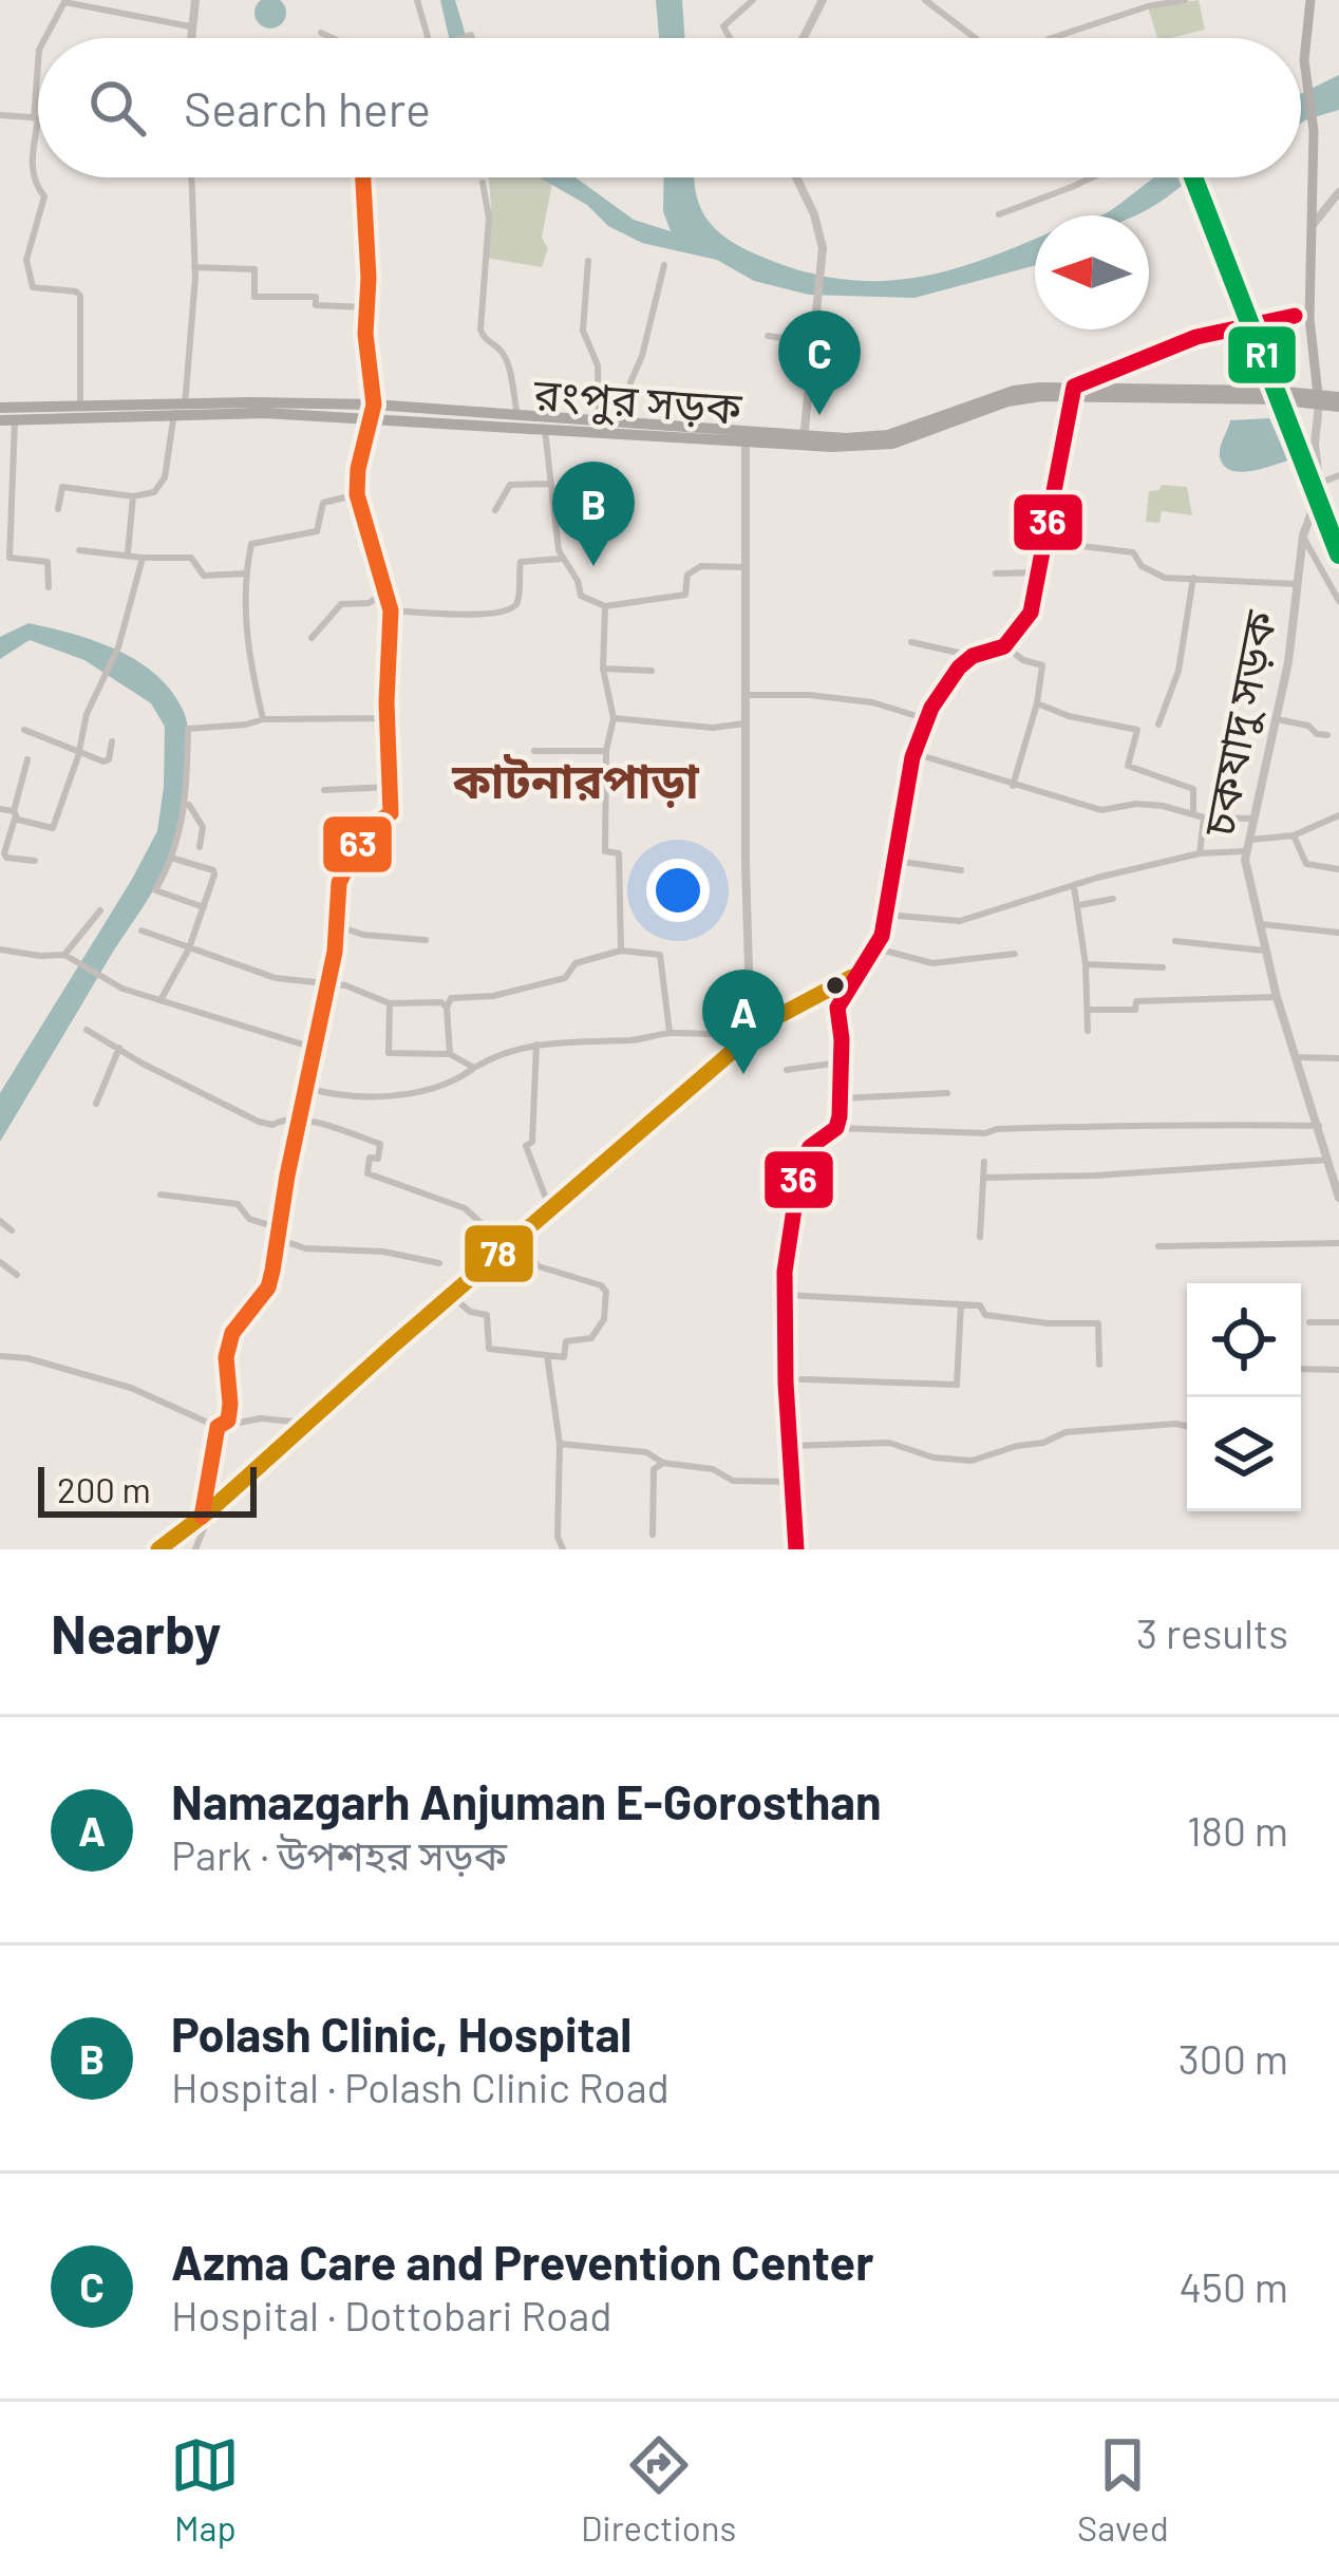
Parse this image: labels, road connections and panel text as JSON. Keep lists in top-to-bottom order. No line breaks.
{"streets":{"highway":["রংপুর সড়ক"],"street":["চকযাদু সড়ক"]},"crossings":[["রংপুর সড়ক","চকযাদু সড়ক"]],"districts":["কাটনারপাড়া"],"lines":["transit line R1","transit line 63","transit line 36","transit line 78"],"scale_bar":"200 m","north":"left","page":{"search":"Search here","pins":["C","B","A"],"scale":"200 m","heading":["Nearby","3 results"],"list":[{"mark":"A","name":"Namazgarh Anjuman E-Gorosthan","note":"Park · উপশহর সড়ক","value":"180 m"},{"mark":"B","name":"Polash Clinic, Hospital","note":"Hospital · Polash Clinic Road","value":"300 m"},{"mark":"C","name":"Azma Care and Prevention Center","note":"Hospital · Dottobari Road","value":"450 m"}],"nav":["Map","Directions","Saved"]}}
